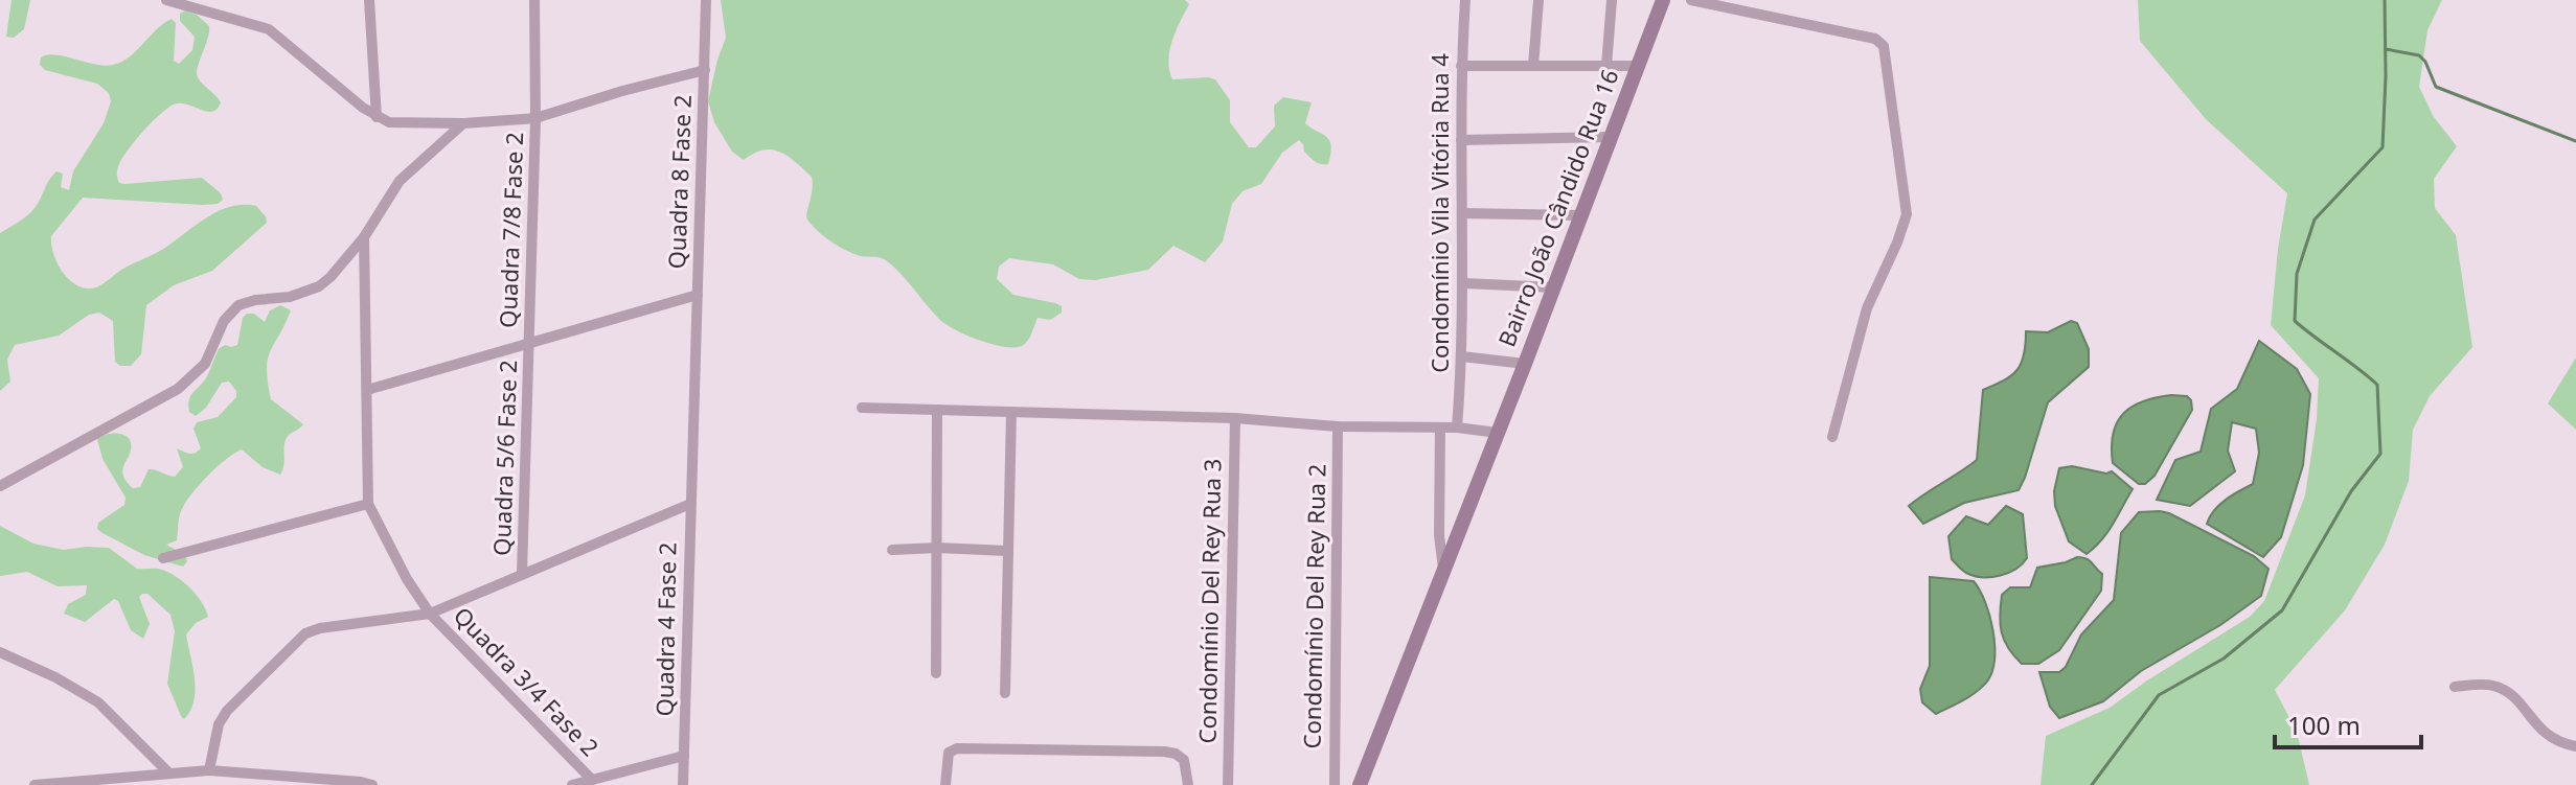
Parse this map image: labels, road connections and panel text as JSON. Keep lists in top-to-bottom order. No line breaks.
{"streets":{"street":["Quadra 8 Fase 2","Bairro João Cândido Rua 16","Condomínio Vila Vitória Rua 4","Quadra 7/8 Fase 2","Quadra 5/6 Fase 2","Condomínio Del Rey Rua 3","Condomínio Del Rey Rua 2","Quadra 4 Fase 2","Quadra 3/4 Fase 2"]},"crossings":[["Quadra 8 Fase 2","Quadra 4 Fase 2"],["Quadra 7/8 Fase 2","Quadra 5/6 Fase 2"]],"scale_bar":"100 m"}
